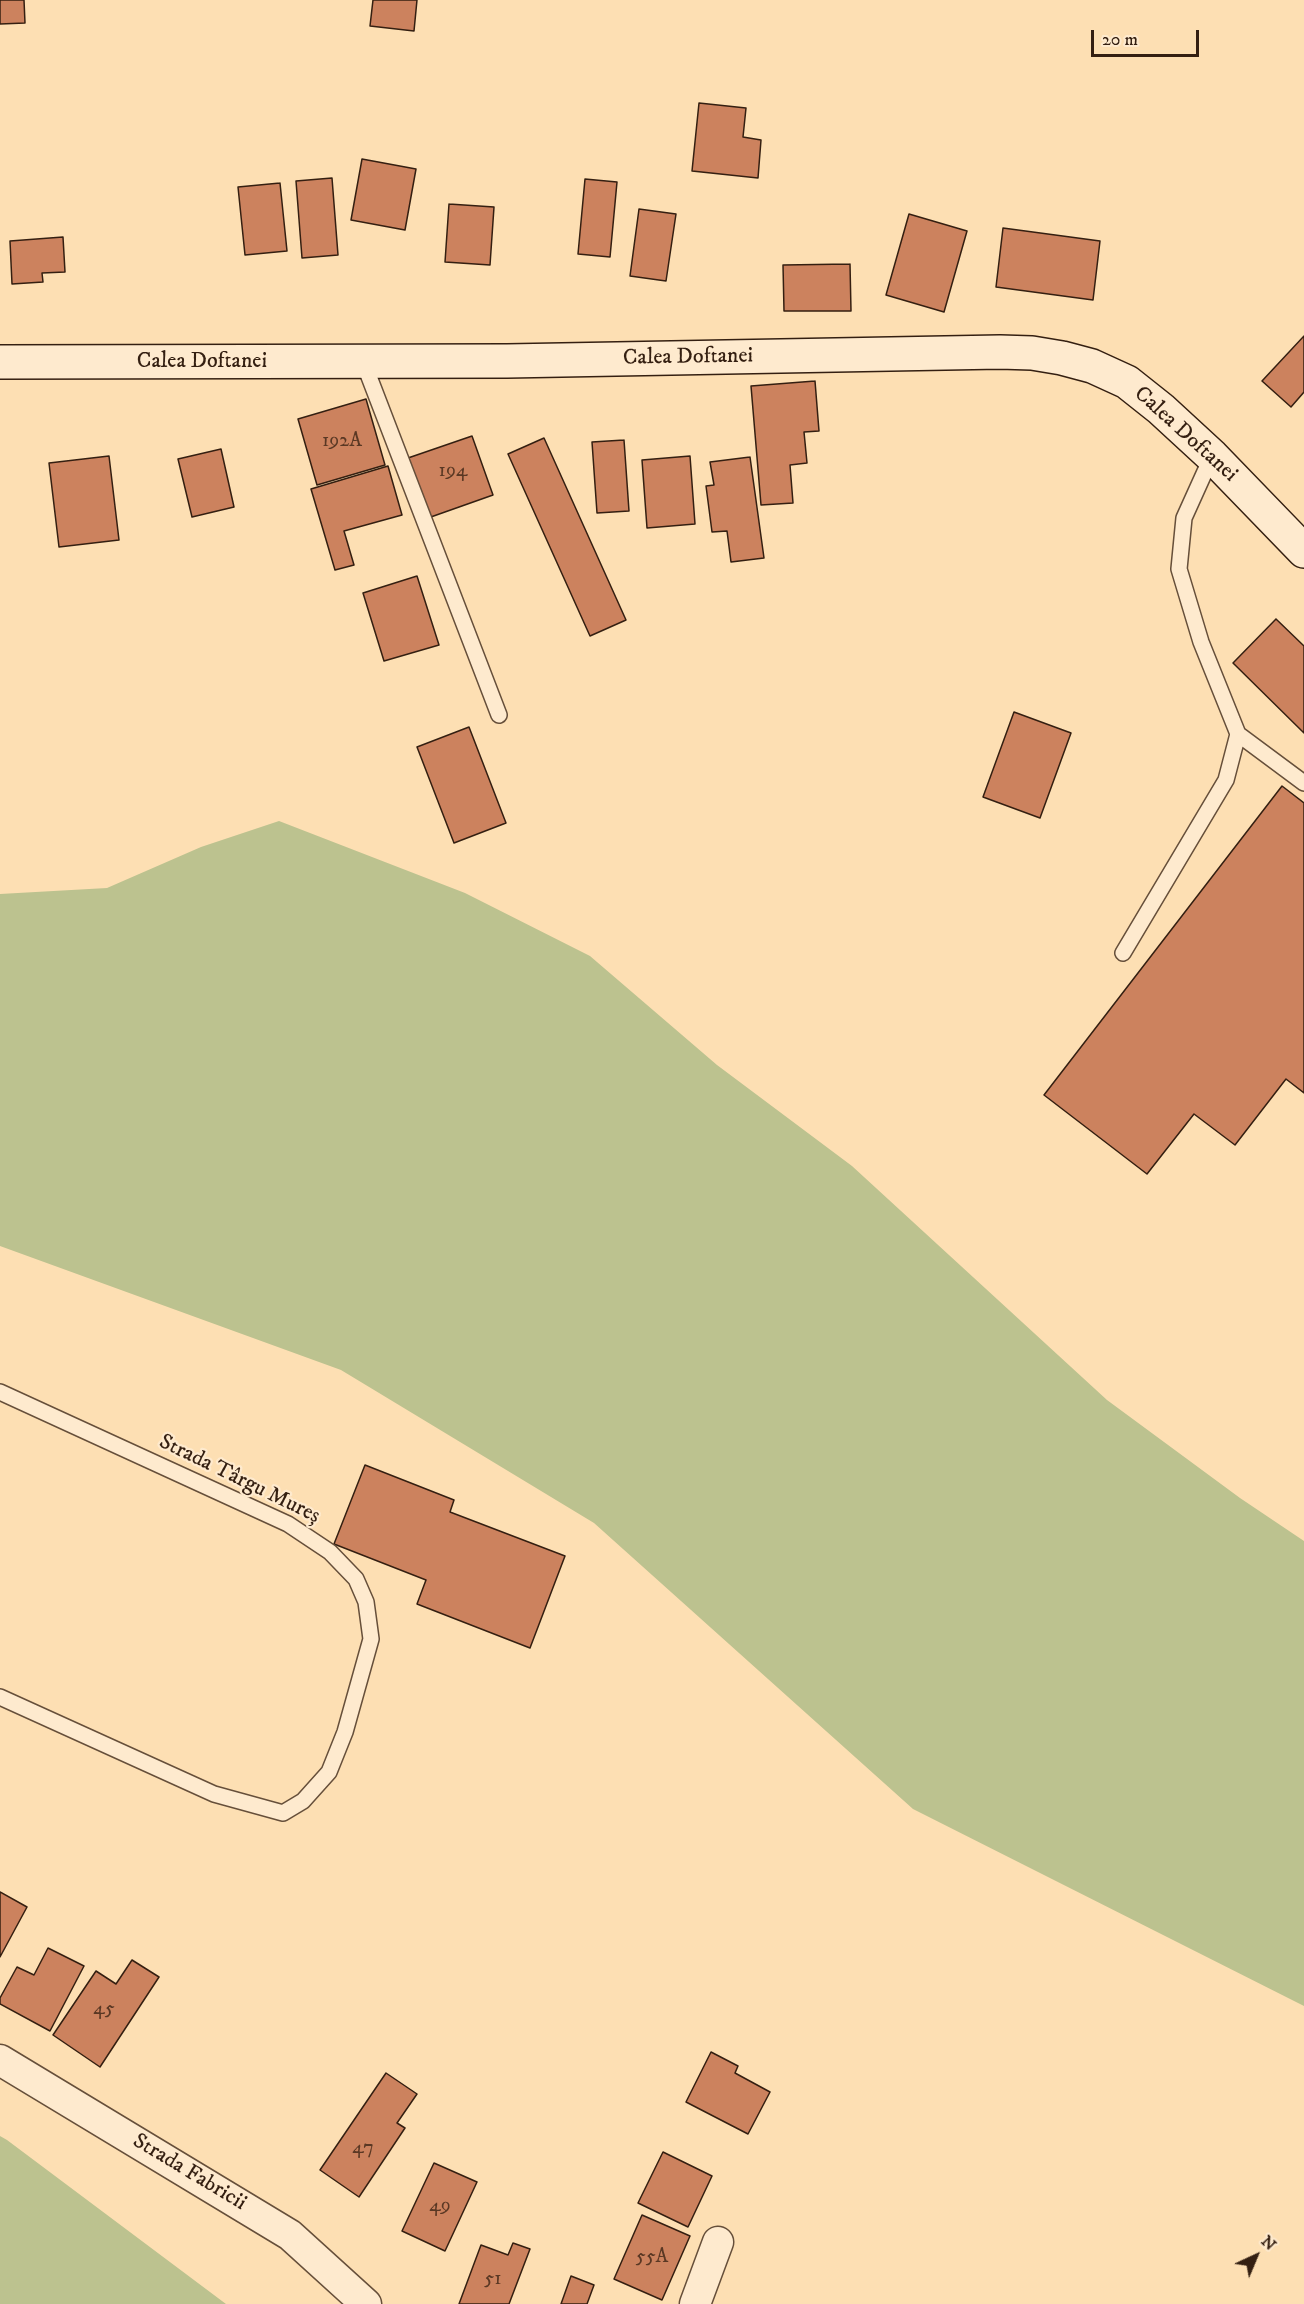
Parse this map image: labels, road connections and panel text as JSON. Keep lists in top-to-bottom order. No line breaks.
{"streets":{"main road":["Calea Doftanei"],"street":["Strada Fabricii"],"lane":["Strada Târgu Mureș"]},"house_numbers":["192A","194","45","47","49","55A","51"],"scale_bar":"20 m","north":"top right"}
